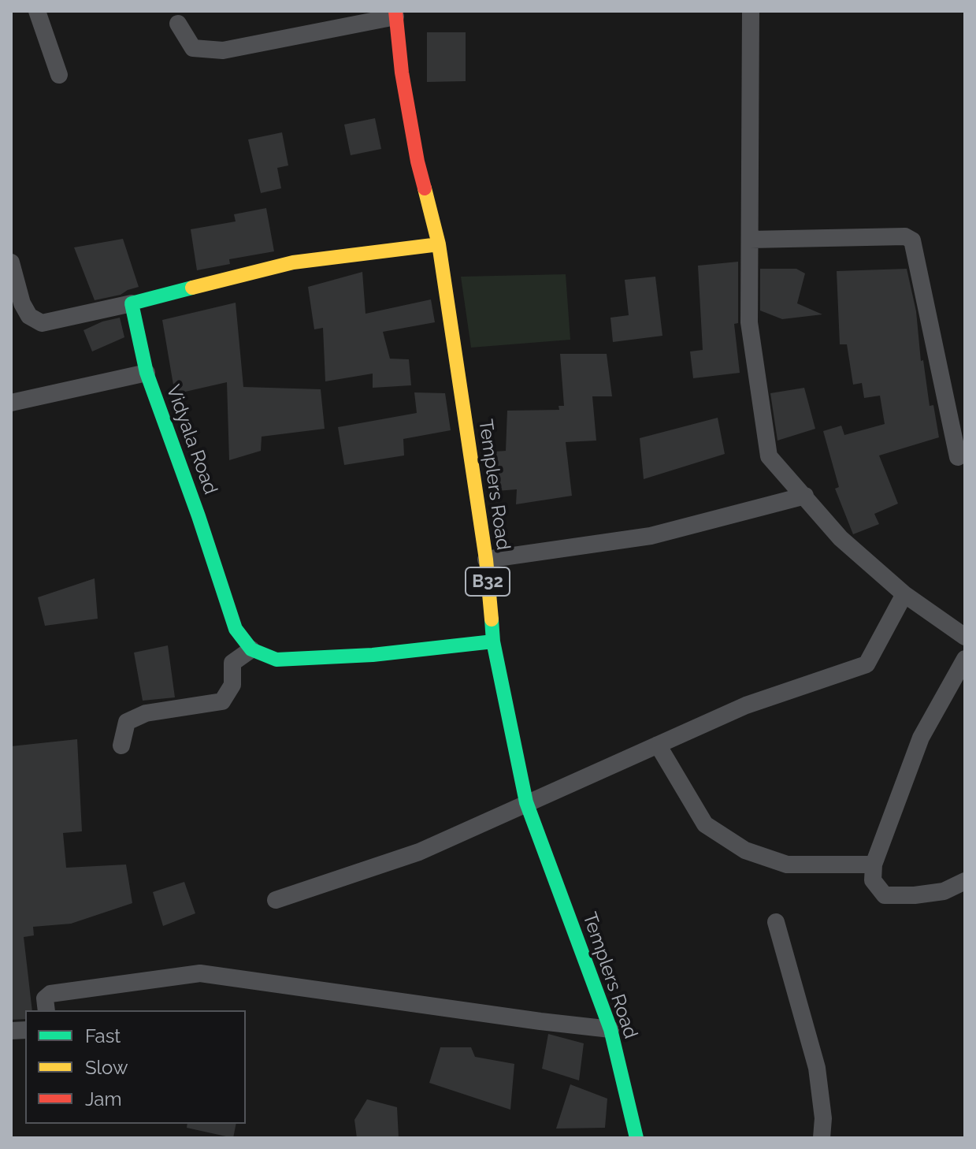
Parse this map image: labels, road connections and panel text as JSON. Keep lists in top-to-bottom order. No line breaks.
{"streets":{"main road":["Vidyala Road","Templers Road","B32"]},"legend":["Fast","Slow","Jam"]}
